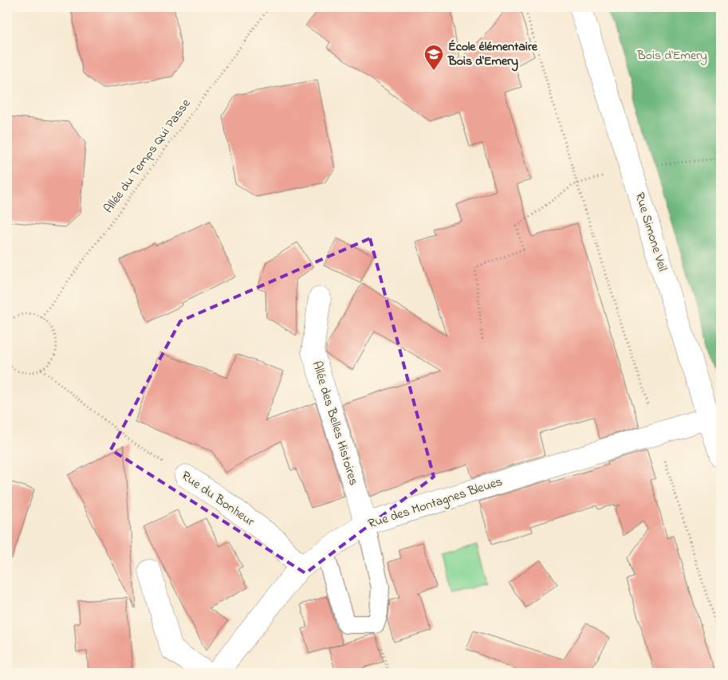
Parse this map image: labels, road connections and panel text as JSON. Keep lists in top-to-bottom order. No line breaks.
{"streets":{"street":["Rue Simone Veil","Allée des Belles Histoires","Rue du Bonheur","Rue des Montagnes Bleues"],"path":["Allée du Temps Qui Passe"]},"crossings":[["Rue Simone Veil","Rue des Montagnes Bleues"],["Allée des Belles Histoires","Rue des Montagnes Bleues"],["Rue du Bonheur","Rue des Montagnes Bleues"]],"parks":["Bois d'Emery"],"places":{"school or university":["École élémentaire Bois d'Emery"]}}
